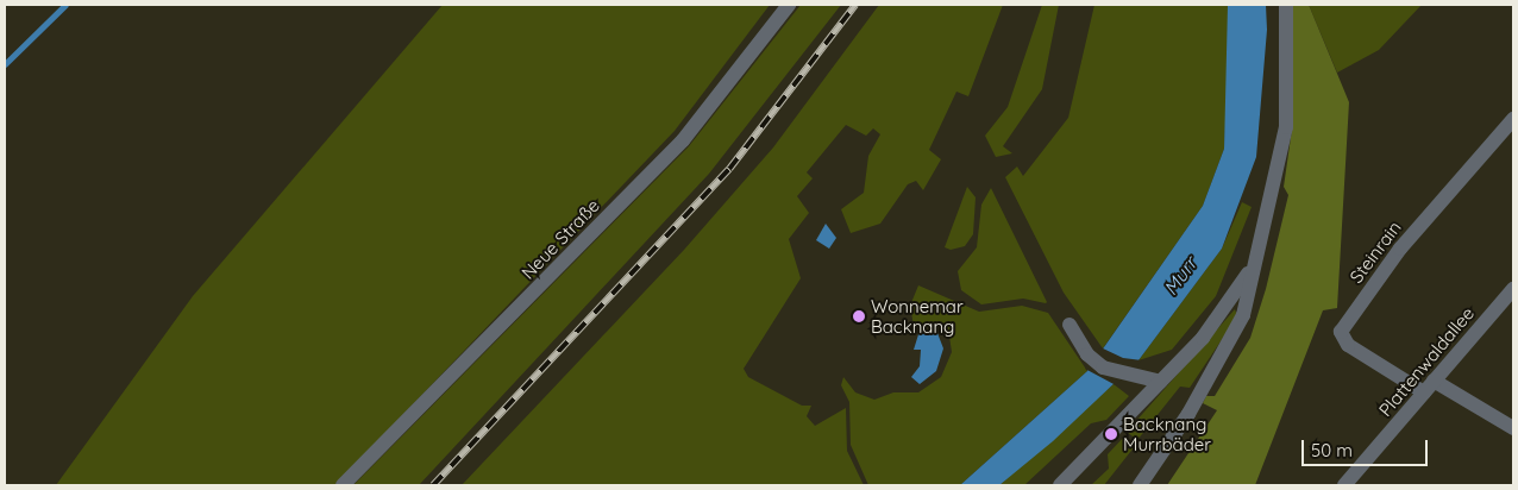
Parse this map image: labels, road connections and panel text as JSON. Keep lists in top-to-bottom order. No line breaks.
{"streets":{"street":["Neue Straße","Steinrain","Plattenwaldallee"]},"crossings":[["Steinrain","Plattenwaldallee"]],"water":["Murr"],"places":["Wonnemar Backnang","Backnang Murrbäder"],"scale_bar":"50 m"}
